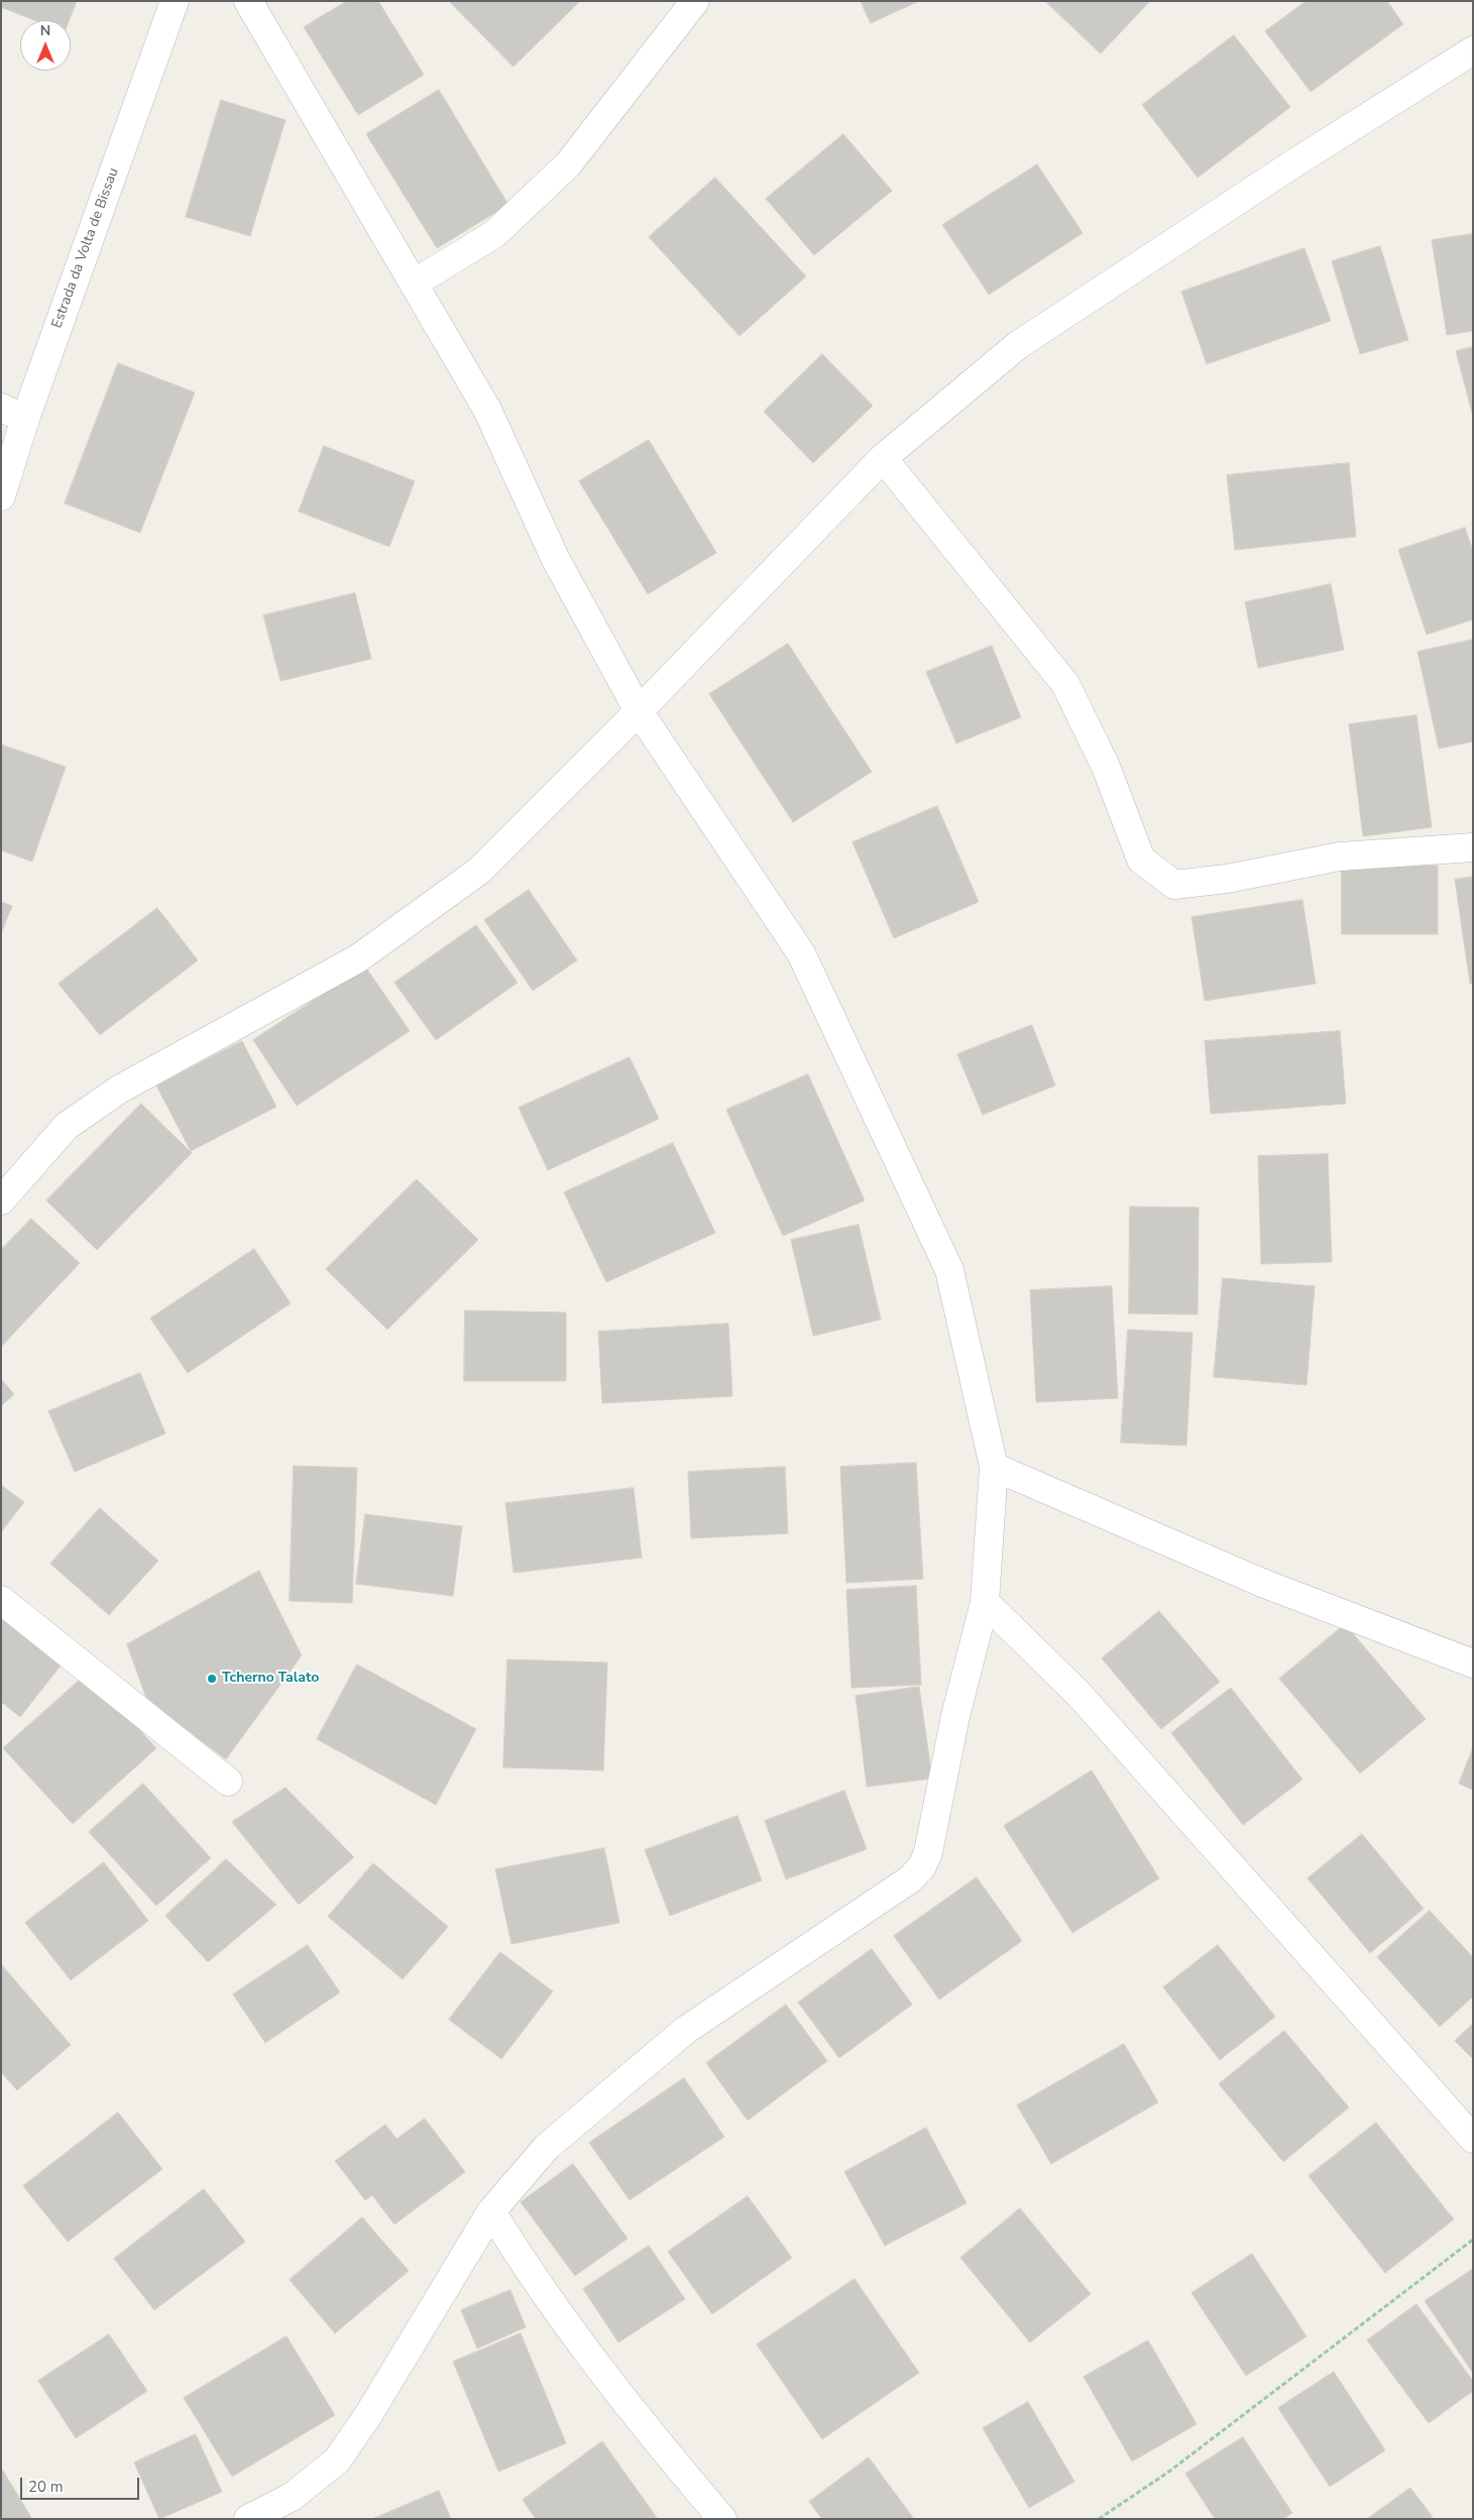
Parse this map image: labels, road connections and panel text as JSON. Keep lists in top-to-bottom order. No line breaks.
{"streets":{"street":["Estrada da Volta de Bissau"]},"places":["Tcherno Talato"],"scale_bar":"20 m","north":"top"}
